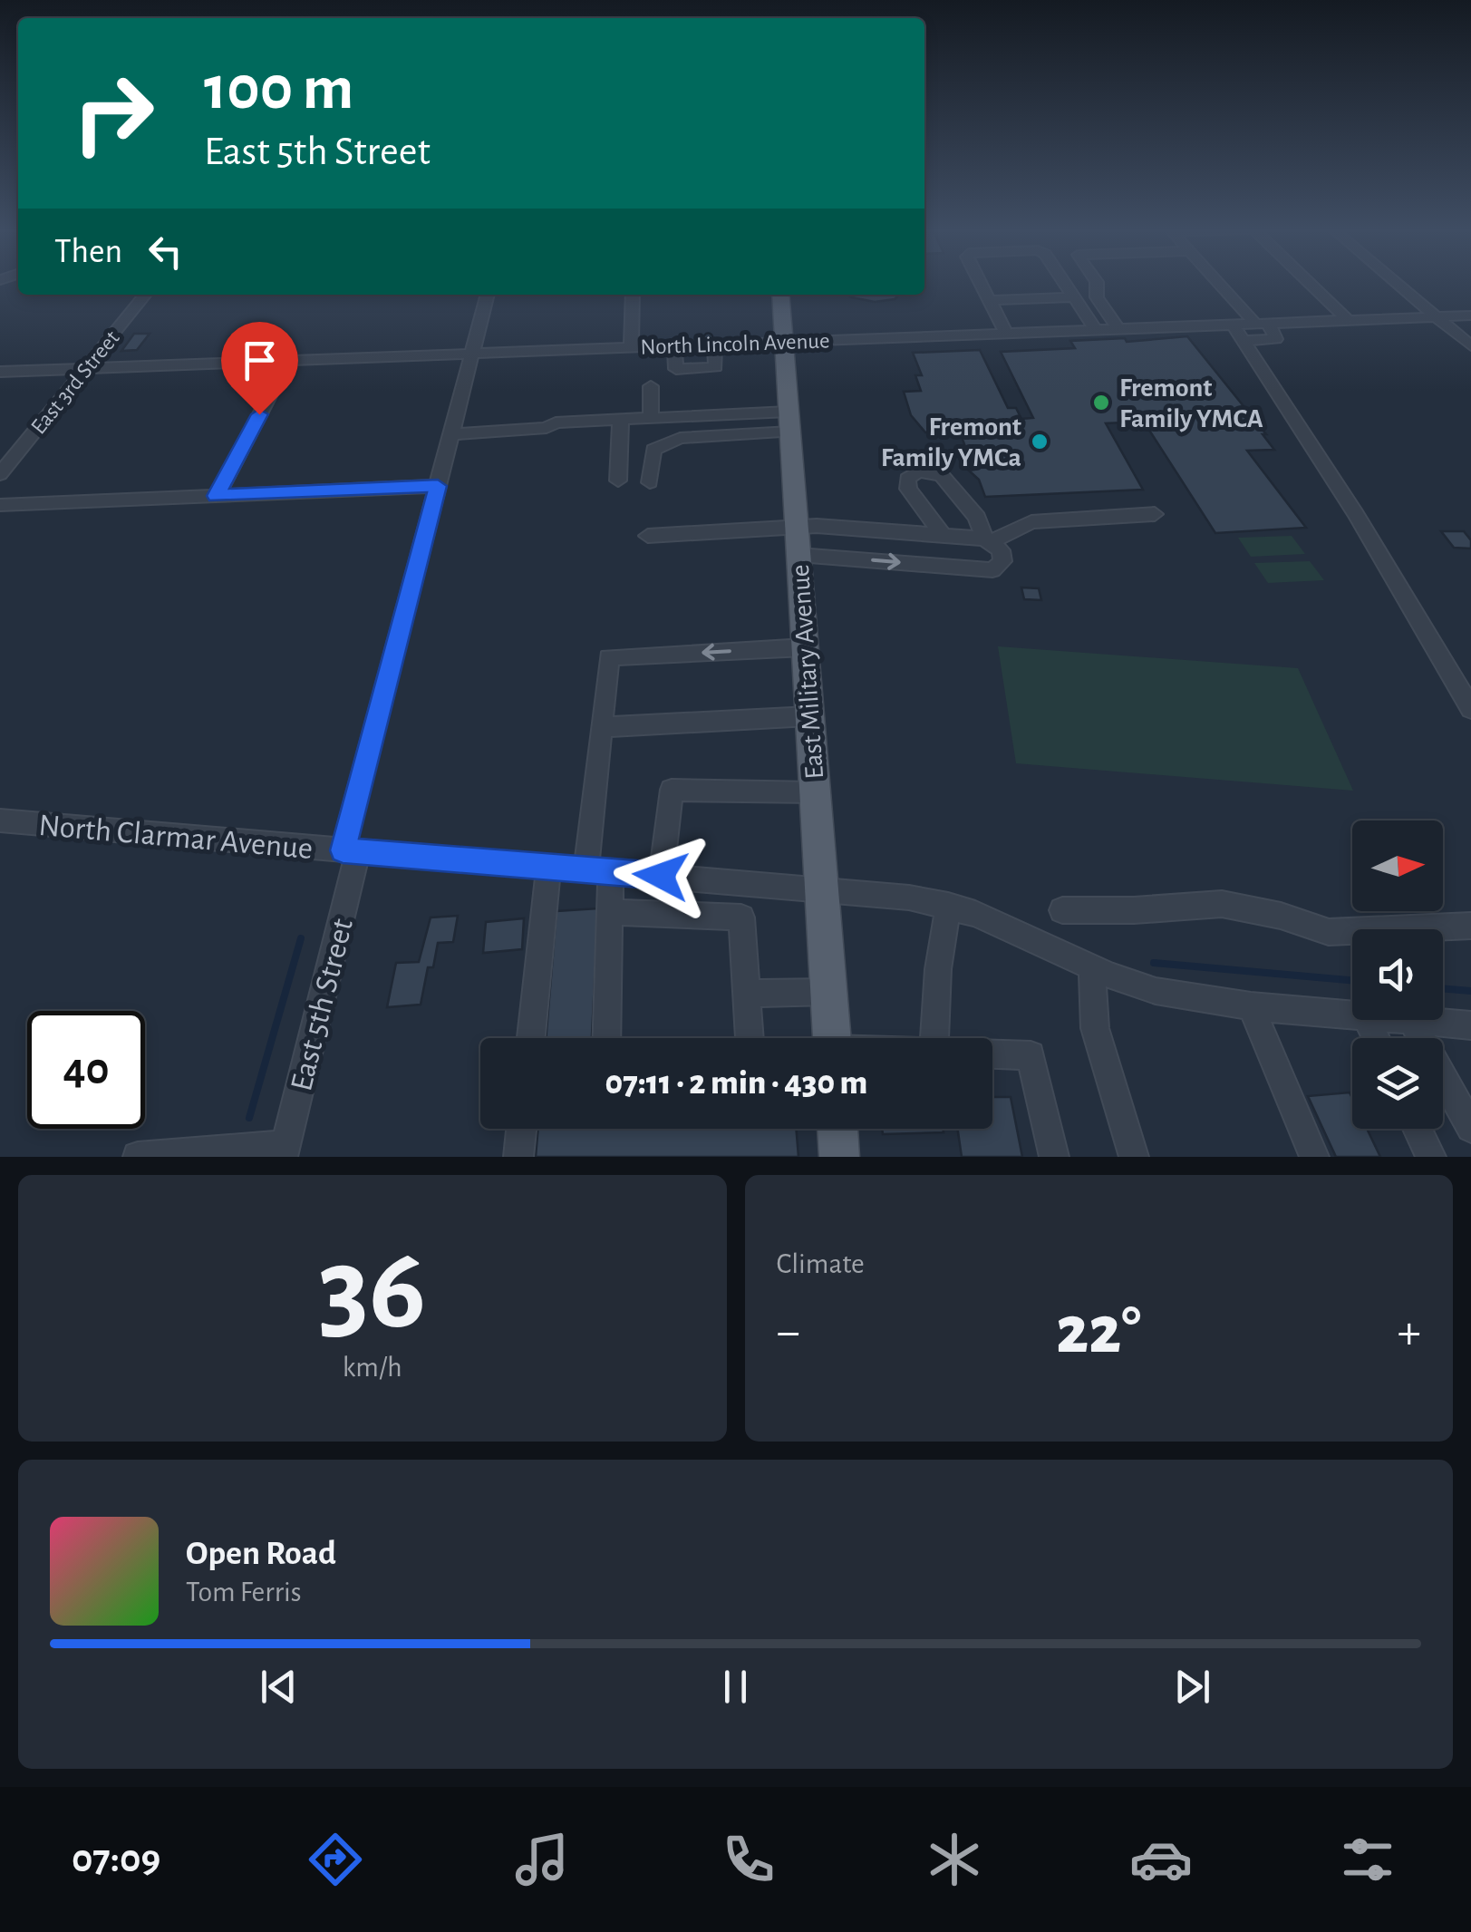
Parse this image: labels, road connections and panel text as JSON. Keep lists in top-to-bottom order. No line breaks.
{"streets":{"main road":["East Military Avenue"],"street":["North Lincoln Avenue","East 3rd Street","North Clarmar Avenue","East 5th Street"]},"crossings":[["North Lincoln Avenue","East 3rd Street"],["North Lincoln Avenue","East Military Avenue"],["North Lincoln Avenue","East 5th Street"],["East Military Avenue","North Clarmar Avenue"],["North Clarmar Avenue","East 5th Street"]],"places":["Fremont Family YMCA","Fremont Family YMCa"],"north":"right","page":{"turn":["100 m","East 5th Street"],"then":"Then","limit":"40","trip":"07:11 · 2 min · 430 m","tile":[["36","km/h"],"Climate"],"heat":["−","22°","+"],"song":["Open Road","Tom Ferris"],"tabs":"07:09"}}
